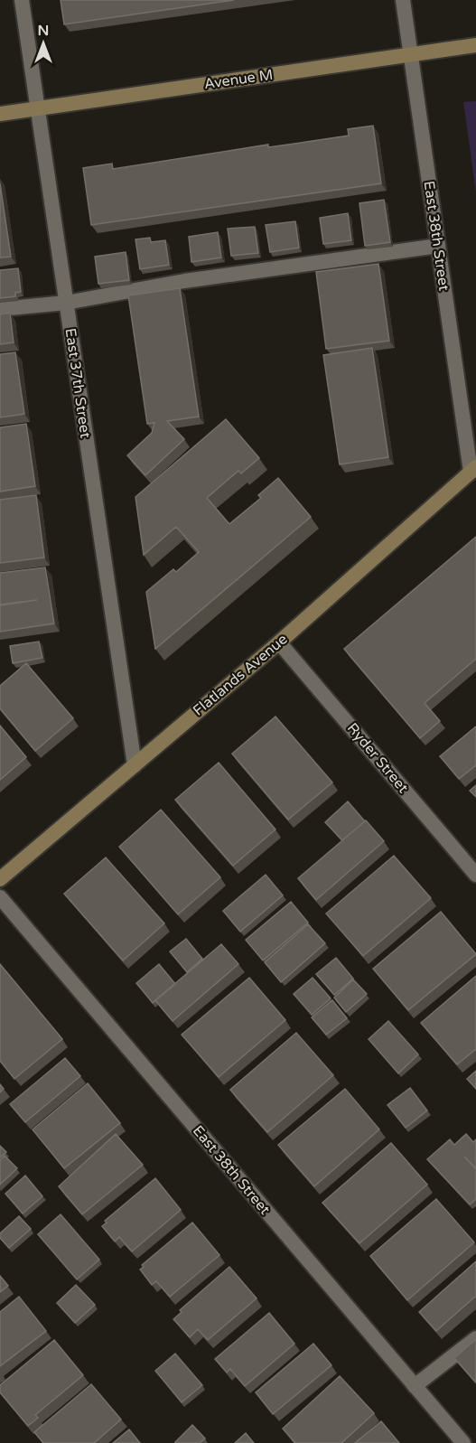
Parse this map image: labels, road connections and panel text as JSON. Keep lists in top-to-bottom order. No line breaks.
{"streets":{"main road":["Avenue M","Flatlands Avenue"],"street":["East 38th Street","East 37th Street","Ryder Street"]},"crossings":[["Avenue M","East 38th Street"],["Avenue M","East 37th Street"],["East 38th Street","Flatlands Avenue"],["East 37th Street","Flatlands Avenue"],["Flatlands Avenue","Ryder Street"]],"north":"top"}
